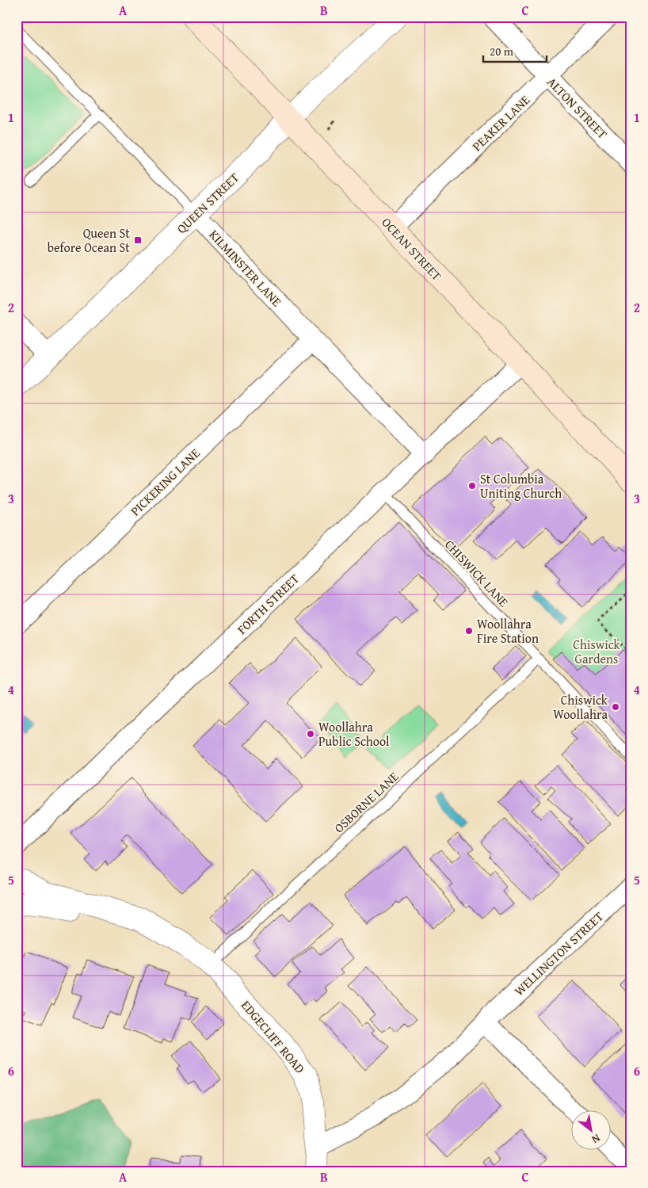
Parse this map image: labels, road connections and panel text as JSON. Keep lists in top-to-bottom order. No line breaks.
{"streets":{"main road":["OCEAN STREET"],"street":["ALTON STREET","PEAKER LANE","QUEEN STREET","KILMINSTER LANE","PICKERING LANE","FORTH STREET","WELLINGTON STREET","EDGECLIFF ROAD"],"lane":["CHISWICK LANE","OSBORNE LANE"]},"crossings":[["ALTON STREET","PEAKER LANE"],["PEAKER LANE","OCEAN STREET"],["QUEEN STREET","OCEAN STREET"],["QUEEN STREET","KILMINSTER LANE"],["OCEAN STREET","FORTH STREET"],["KILMINSTER LANE","PICKERING LANE"],["KILMINSTER LANE","FORTH STREET"],["CHISWICK LANE","FORTH STREET"],["CHISWICK LANE","OSBORNE LANE"],["OSBORNE LANE","EDGECLIFF ROAD"],["WELLINGTON STREET","EDGECLIFF ROAD"]],"parks":["Chiswick Gardens"],"places":{"transit":["Queen St before Ocean St"],"other":["St Columbia Uniting Church","Woollahra Fire Station","Chiswick Woollahra","Woollahra Public School"]},"scale_bar":"20 m","north":"bottom right","grid":{"columns":["A","B","C"],"rows":["1","2","3","4","5","6"]}}
